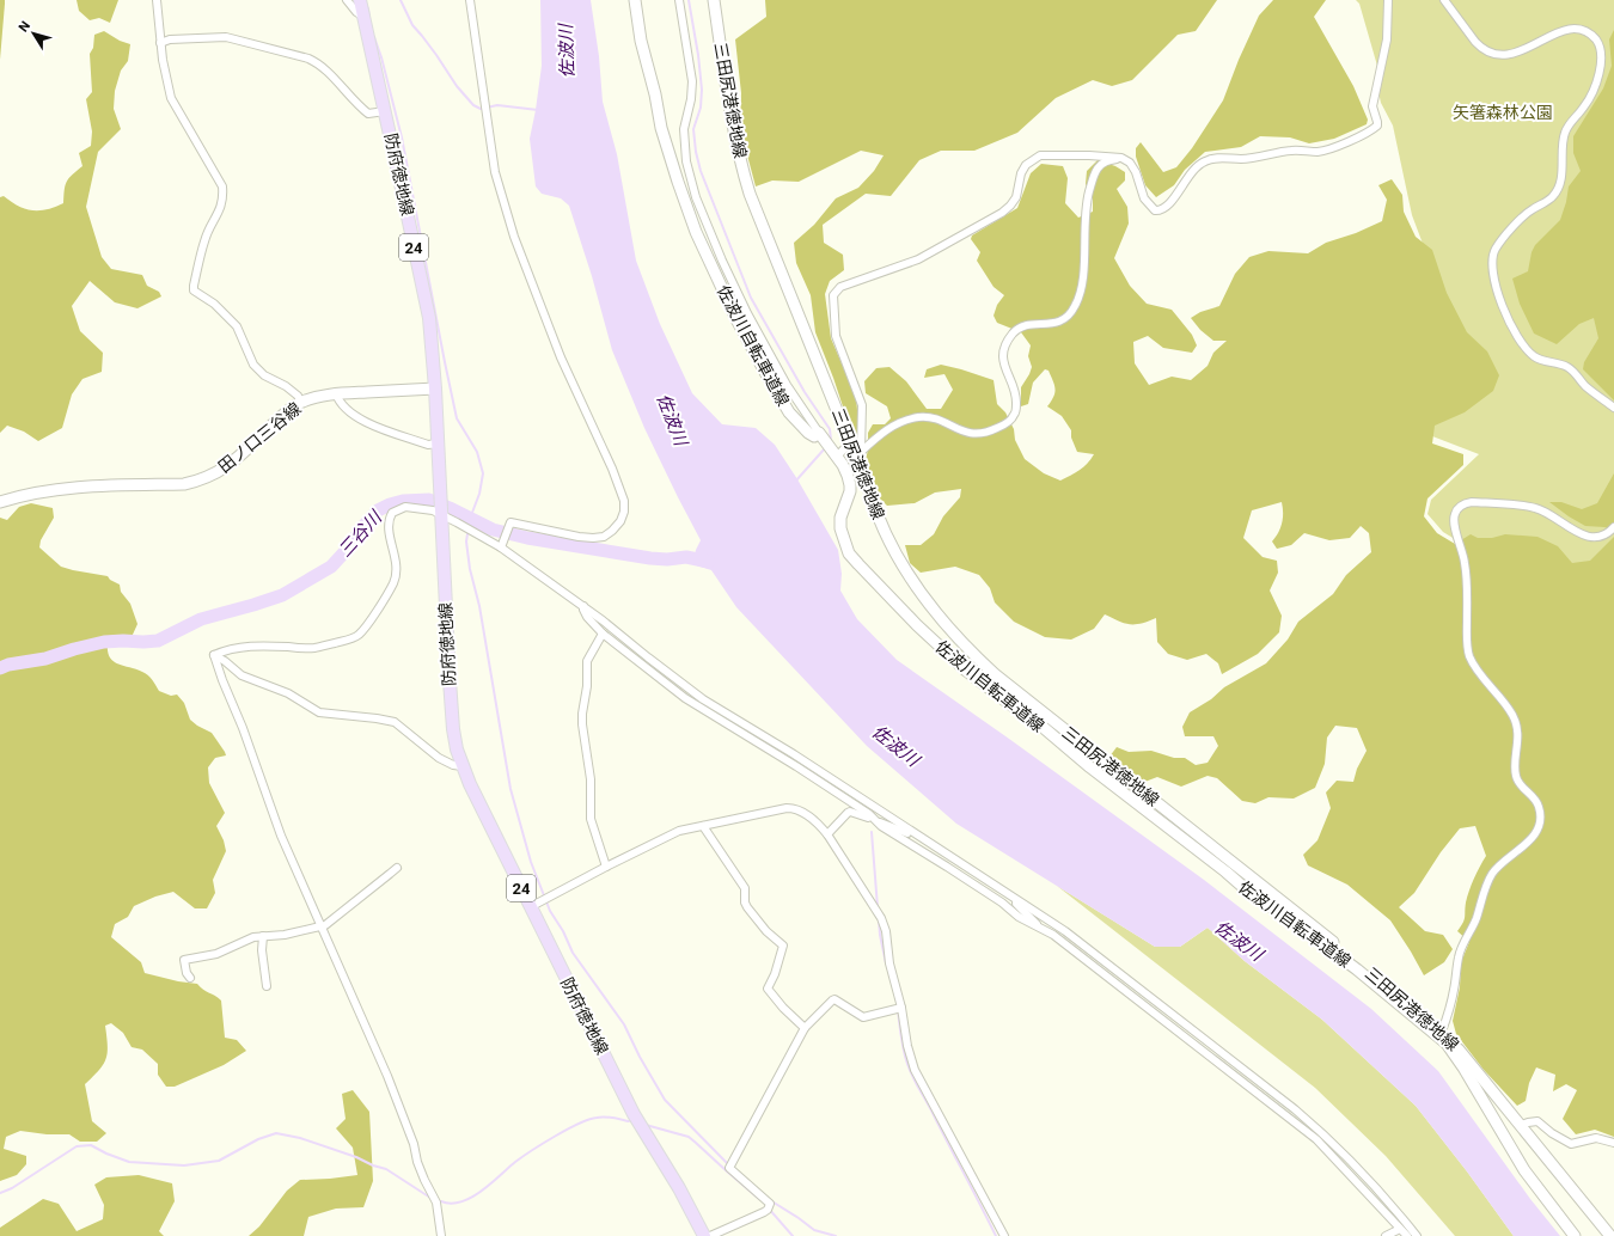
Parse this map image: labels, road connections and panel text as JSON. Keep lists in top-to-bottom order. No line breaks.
{"streets":{"main road":["三田尻港徳地線","防府徳地線","24","佐波川自転車道線","田ノ口三谷線"]},"crossings":[["防府徳地線","田ノ口三谷線"]],"water":["佐波川","三谷川"],"parks":["矢箸森林公園"],"north":"top left"}
